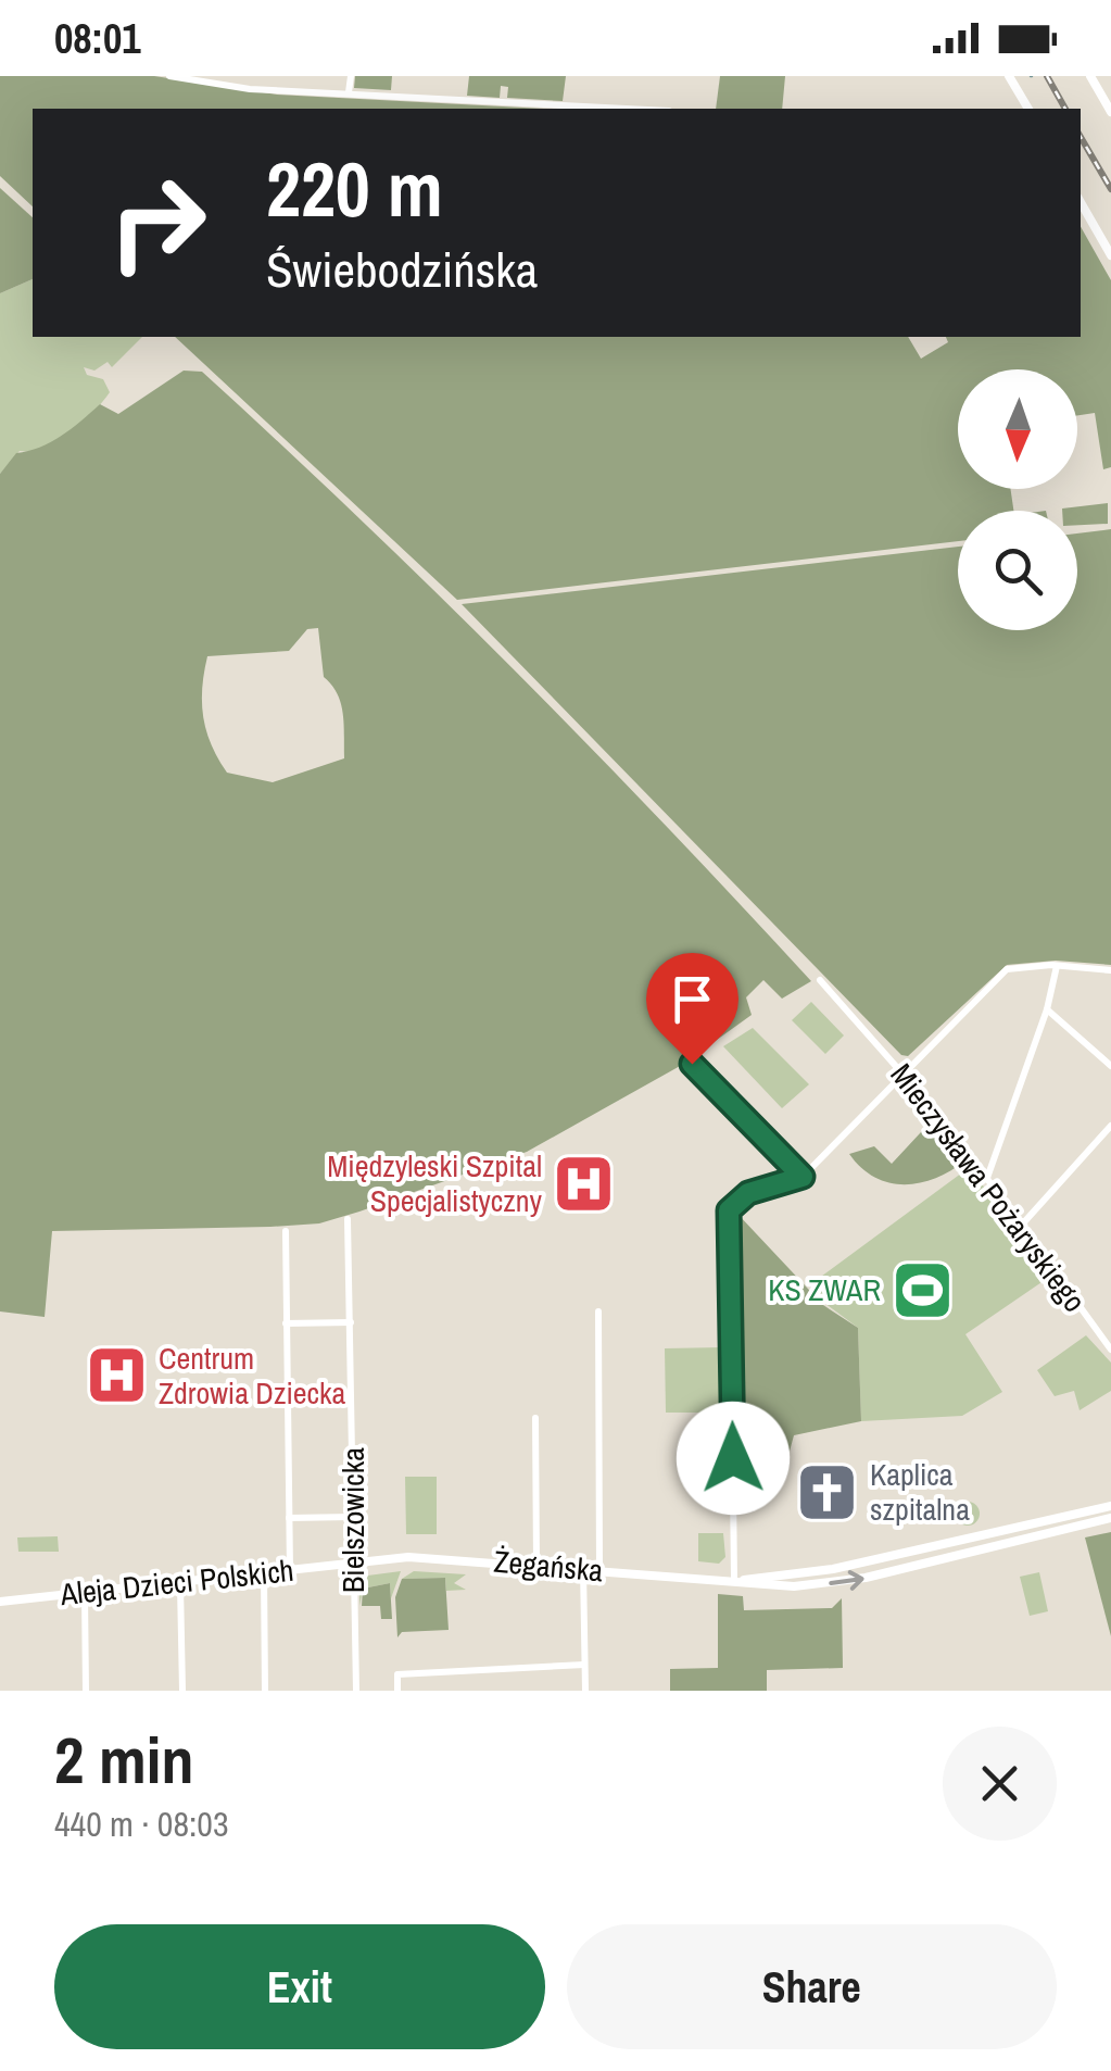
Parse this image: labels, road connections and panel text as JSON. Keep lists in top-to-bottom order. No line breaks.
{"streets":{"street":["Mieczysława Pożaryskiego","Bielszowicka","Żegańska","Aleja Dzieci Polskich"]},"crossings":[["Bielszowicka","Żegańska"],["Bielszowicka","Aleja Dzieci Polskich"],["Żegańska","Aleja Dzieci Polskich"]],"places":{"hospital":["Międzyleski Szpital Specjalistyczny","Centrum Zdrowia Dziecka"],"sports":["KS ZWAR"],"church":["Kaplica szpitalna"]},"north":"bottom","page":{"status":"08:01","turn":["220 m","Świebodzińska"],"heading":["2 min","440 m · 08:03"],"buttons":["Exit","Share"]}}
